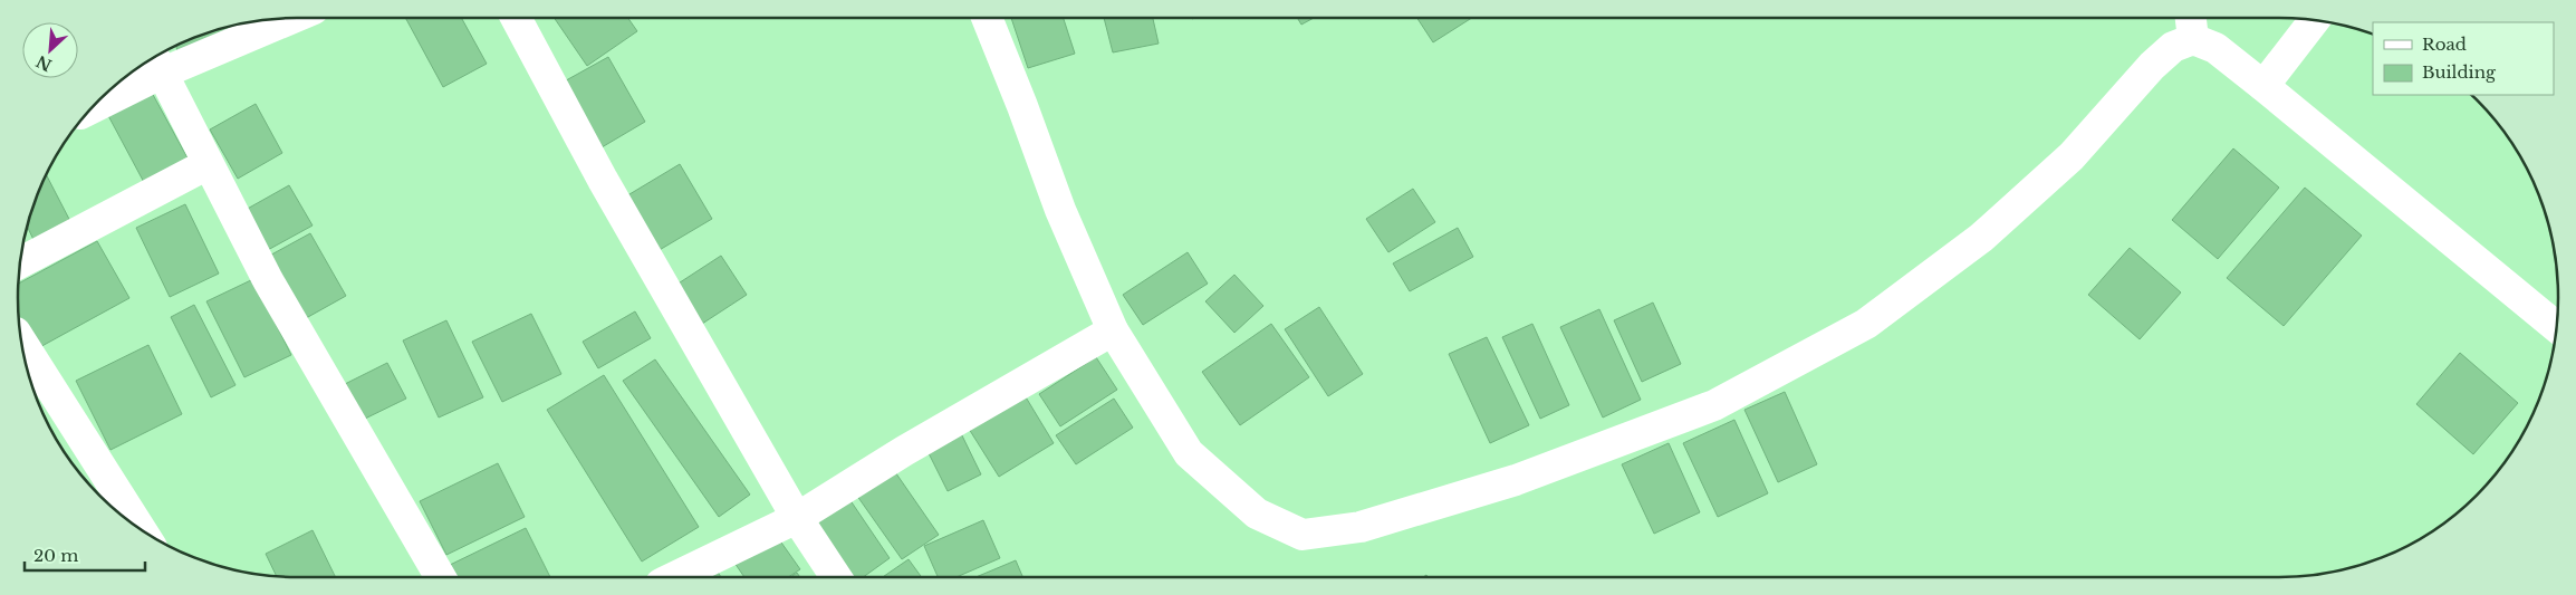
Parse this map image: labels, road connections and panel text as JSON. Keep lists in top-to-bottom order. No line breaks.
{"legend":["Road","Building"],"scale_bar":"20 m","north":"bottom left"}
